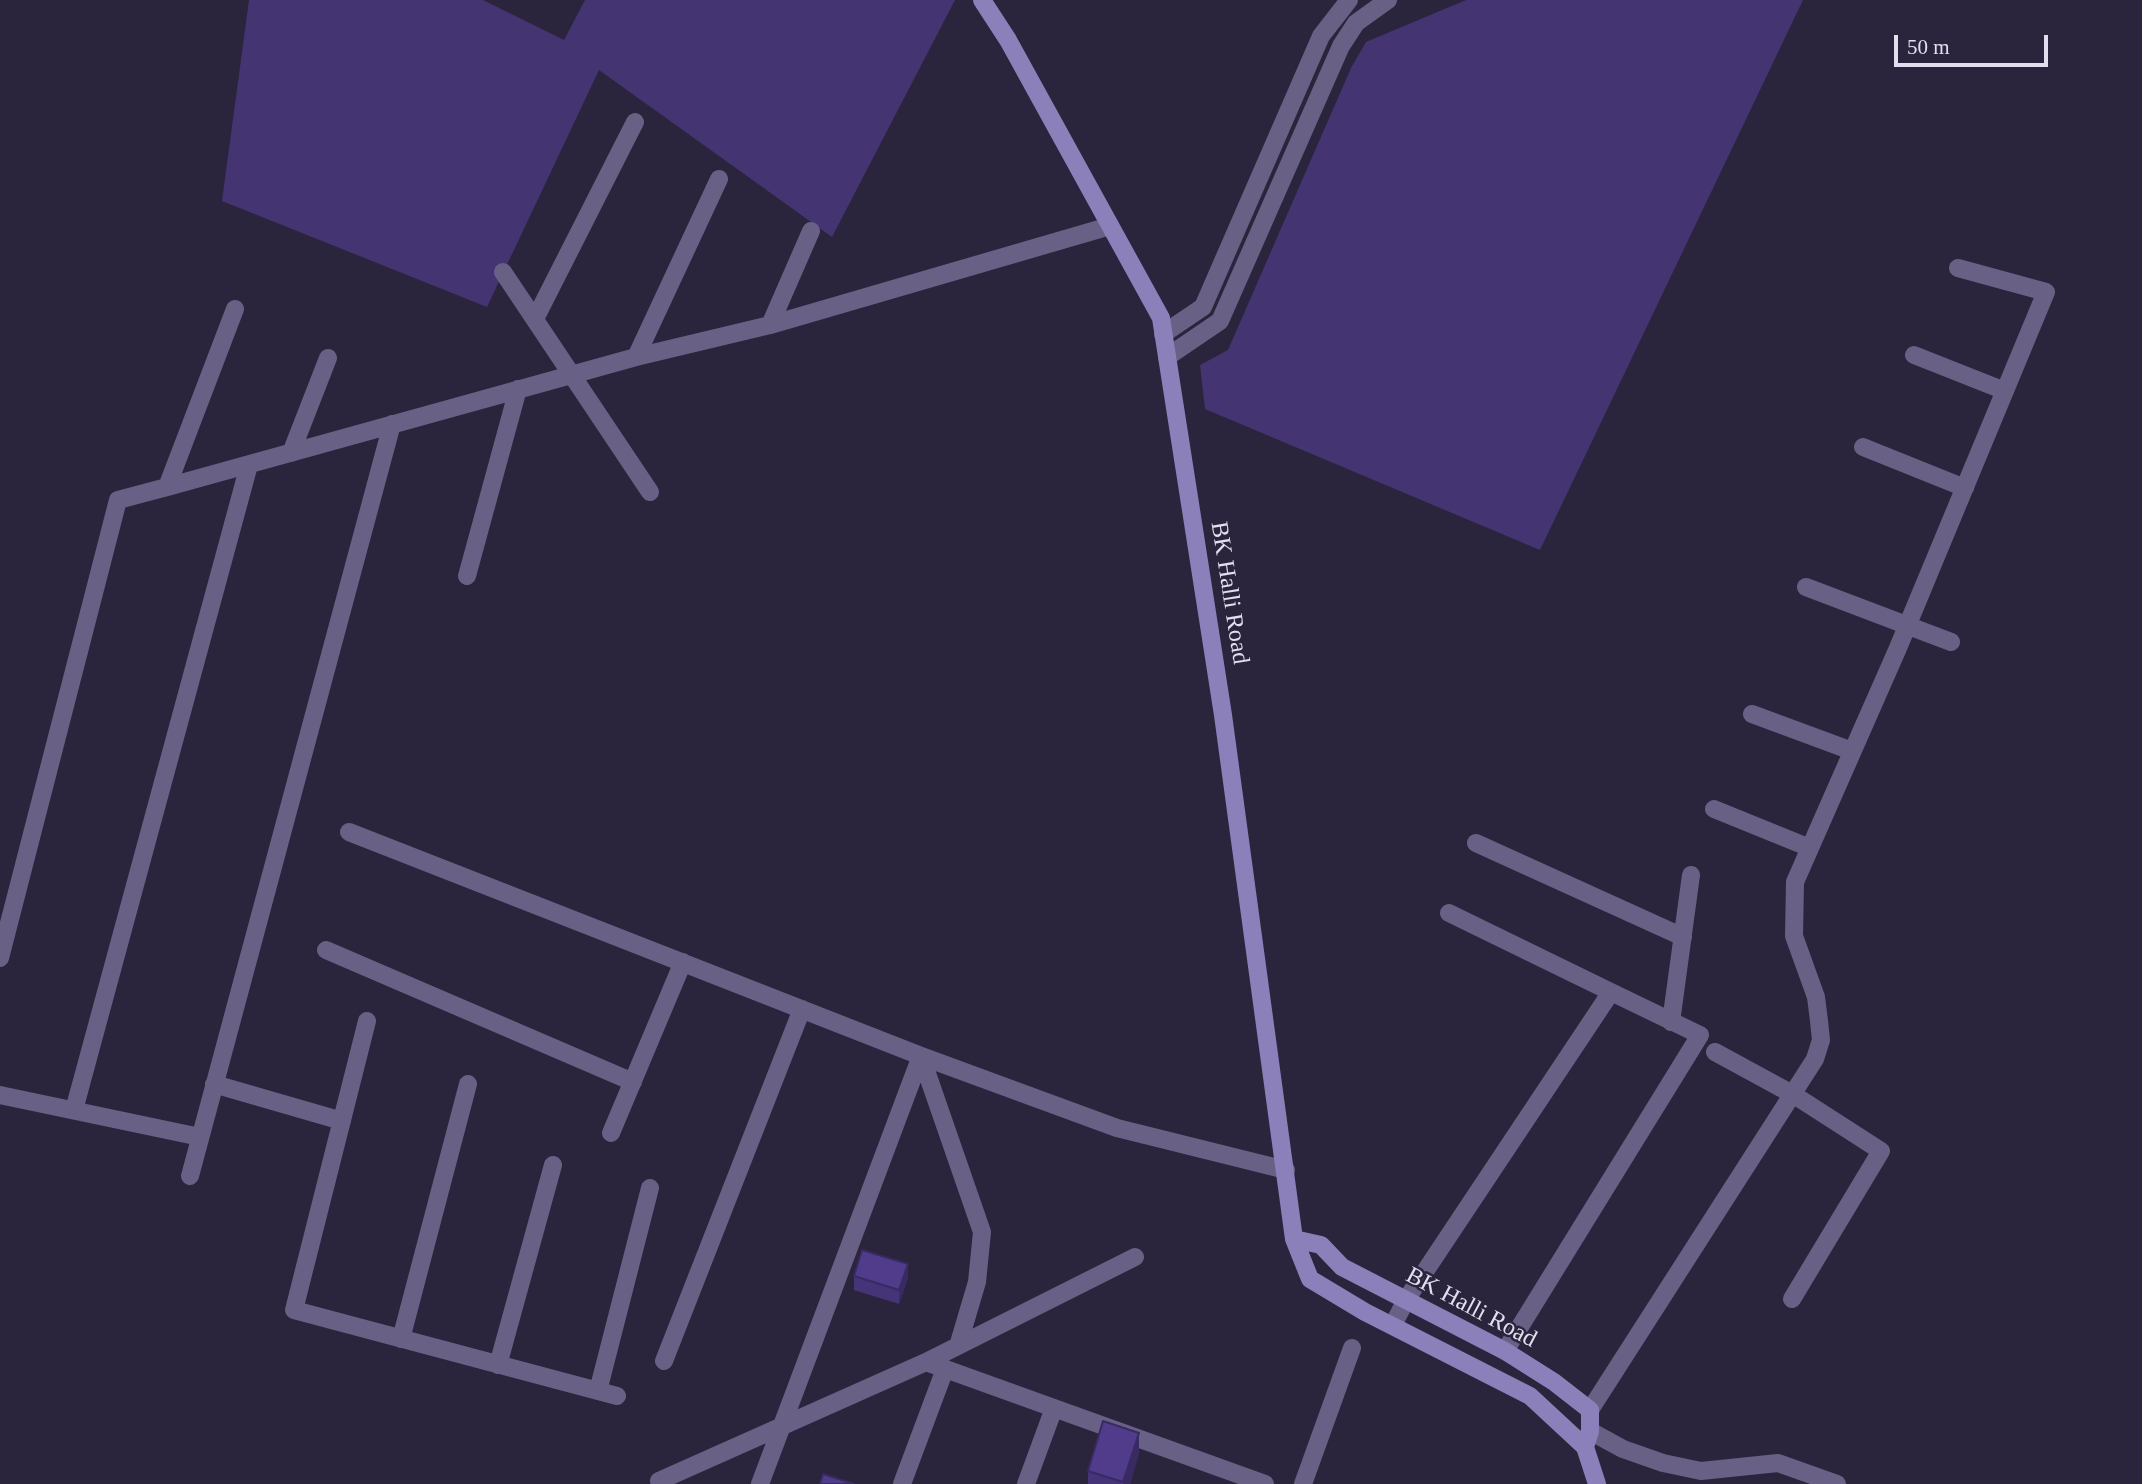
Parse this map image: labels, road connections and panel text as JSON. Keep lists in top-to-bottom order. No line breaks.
{"streets":{"main road":["BK Halli Road"]},"scale_bar":"50 m"}
